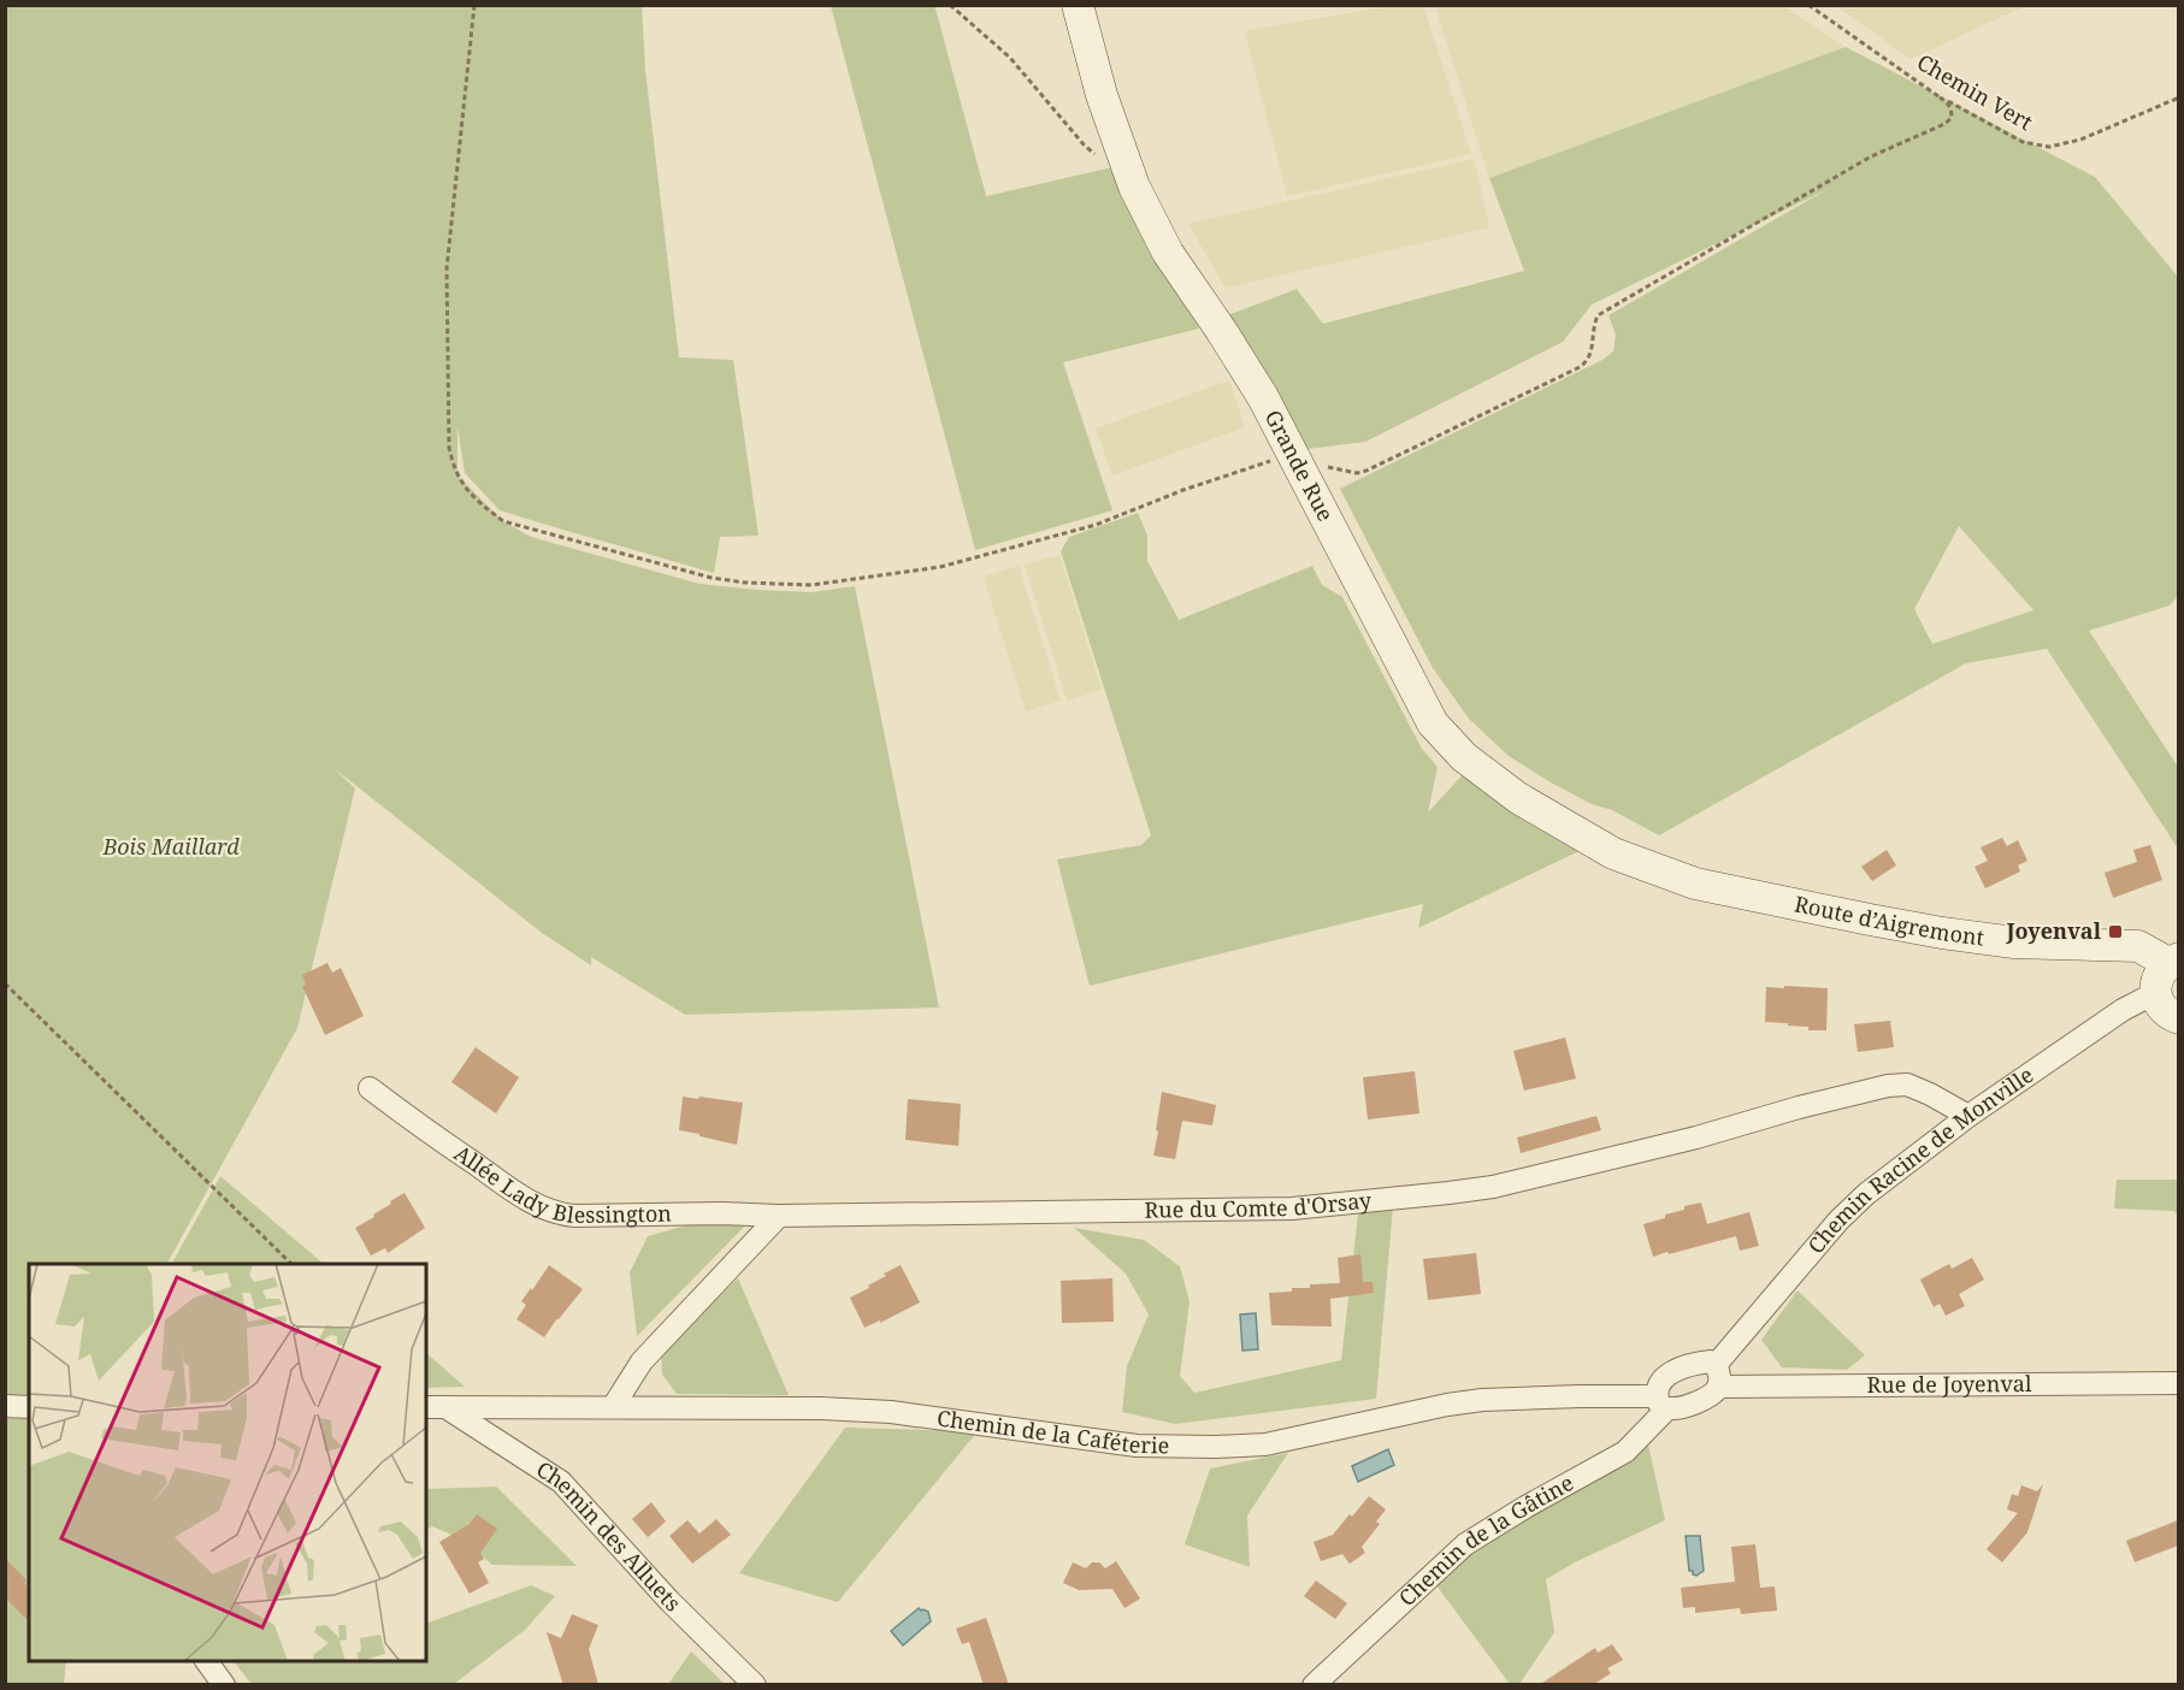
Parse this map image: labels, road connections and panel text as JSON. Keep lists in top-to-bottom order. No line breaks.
{"streets":{"street":["Grande Rue","Route d’Aigremont","Chemin Racine de Monville","Allée Lady Blessington","Rue du Comte d'Orsay","Rue de Joyenval","Chemin de la Caféterie","Chemin des Alluets","Chemin de la Gâtine"],"path":["Chemin Vert"]},"crossings":[["Grande Rue","Route d’Aigremont"],["Chemin Racine de Monville","Rue du Comte d'Orsay"],["Chemin Racine de Monville","Rue de Joyenval"],["Allée Lady Blessington","Rue du Comte d'Orsay"],["Rue de Joyenval","Chemin de la Caféterie"],["Rue de Joyenval","Chemin de la Gâtine"],["Chemin de la Caféterie","Chemin des Alluets"],["Chemin de la Caféterie","Chemin de la Gâtine"]],"parks":["Bois Maillard"],"places":{"transit":["Joyenval"]}}
